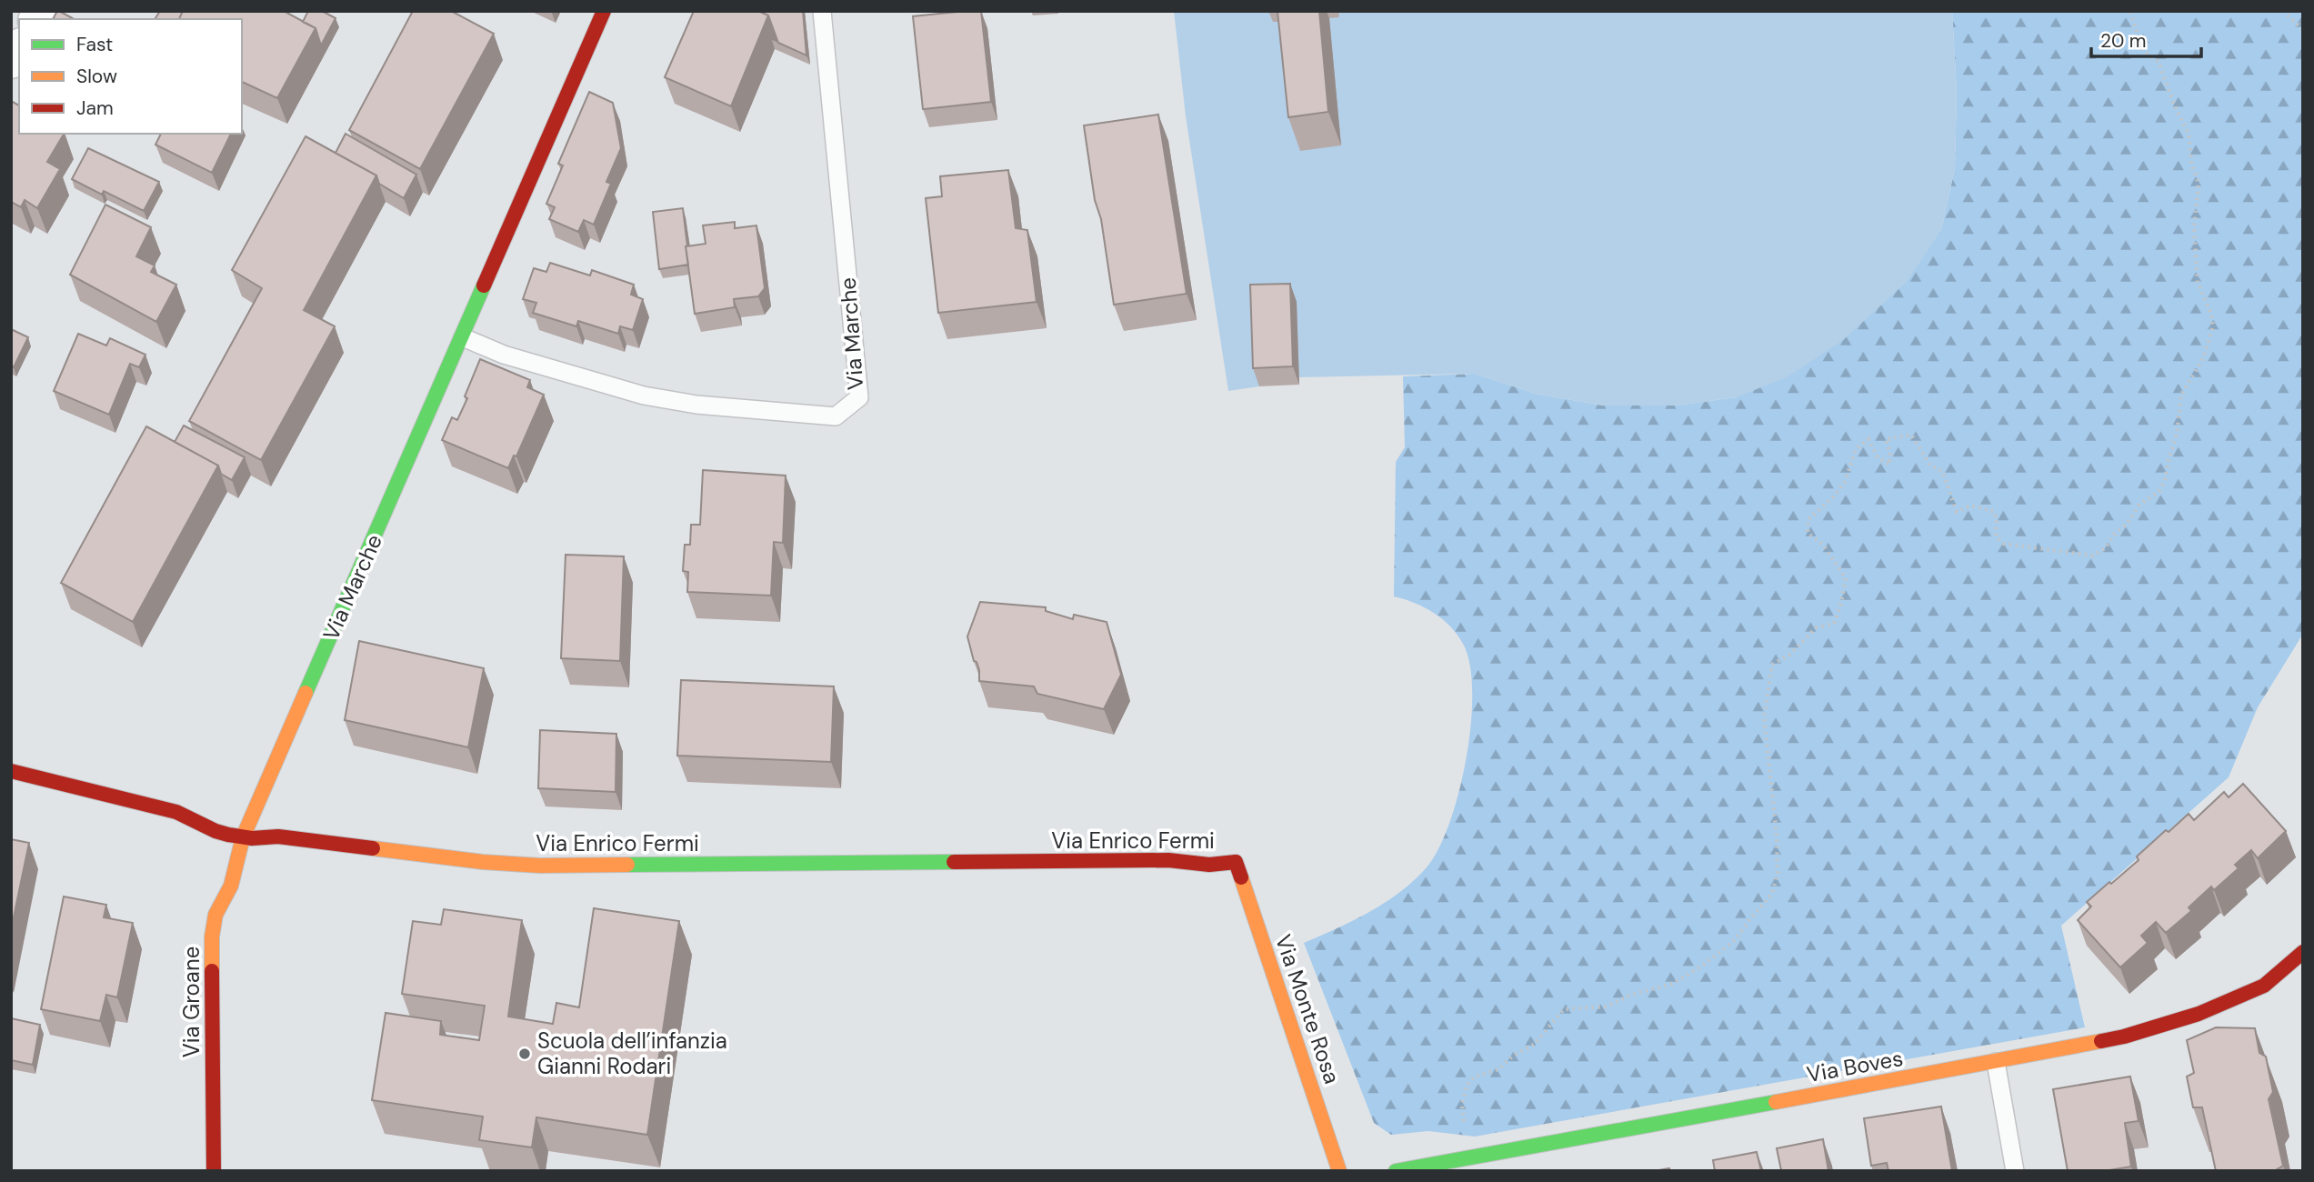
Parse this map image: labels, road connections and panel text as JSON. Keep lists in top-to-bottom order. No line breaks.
{"streets":{"street":["Via Marche","Via Enrico Fermi","Via Groane","Via Monte Rosa","Via Boves"]},"crossings":[["Via Marche","Via Enrico Fermi"],["Via Marche","Via Groane"],["Via Enrico Fermi","Via Groane"],["Via Enrico Fermi","Via Monte Rosa"]],"places":["Scuola dell’infanzia Gianni Rodari"],"legend":["Fast","Slow","Jam"],"scale_bar":"20 m"}
